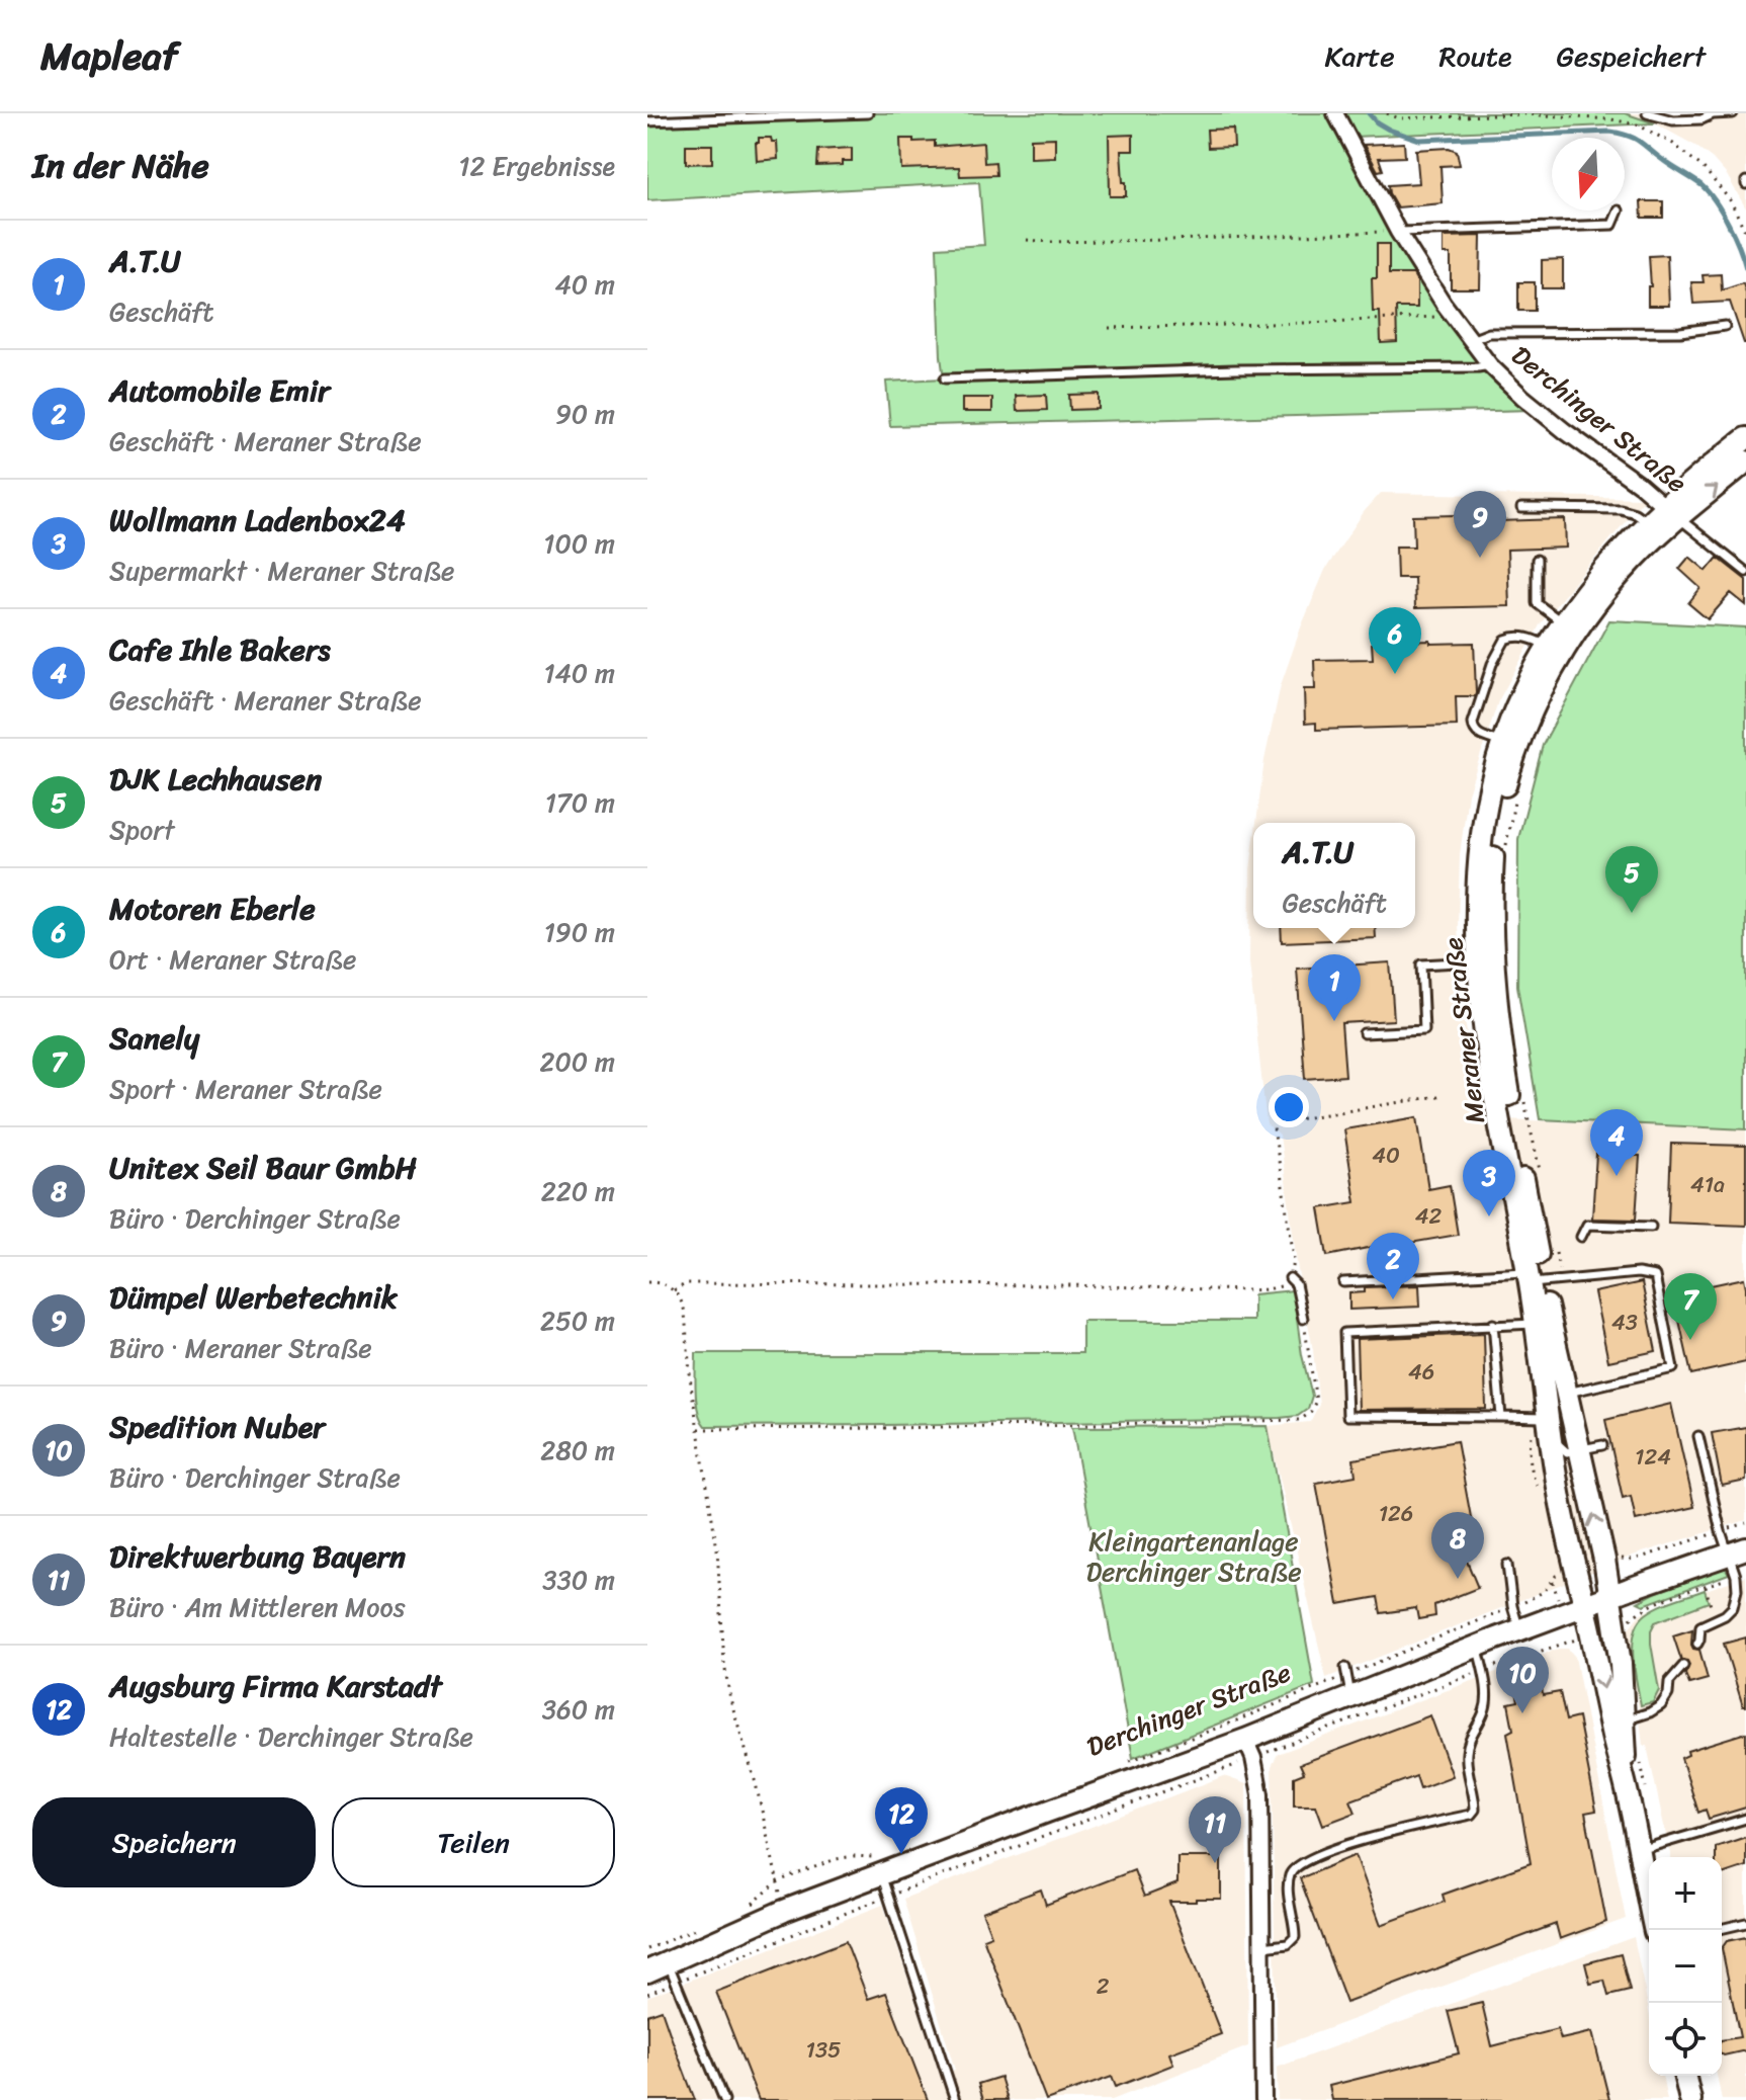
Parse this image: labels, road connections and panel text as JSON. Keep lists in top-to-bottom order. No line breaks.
{"streets":{"main road":["Derchinger Straße","Meraner Straße"]},"crossings":[["Derchinger Straße","Meraner Straße"]],"parks":["Kleingartenanlage Derchinger Straße"],"house_numbers":["40","41a","42","43","46","124","126","2","135"],"north":"bottom","page":{"header":"Mapleaf","nav":["Karte","Route","Gespeichert"],"heading":["In der Nähe","12 Ergebnisse"],"list":[{"mark":"1","name":"A.T.U","note":"Geschäft","value":"40 m"},{"mark":"2","name":"Automobile Emir","note":"Geschäft · Meraner Straße","value":"90 m"},{"mark":"3","name":"Wollmann Ladenbox24","note":"Supermarkt · Meraner Straße","value":"100 m"},{"mark":"4","name":"Cafe Ihle Bakers","note":"Geschäft · Meraner Straße","value":"140 m"},{"mark":"5","name":"DJK Lechhausen","note":"Sport","value":"170 m"},{"mark":"6","name":"Motoren Eberle","note":"Ort · Meraner Straße","value":"190 m"},{"mark":"7","name":"Sanely","note":"Sport · Meraner Straße","value":"200 m"},{"mark":"8","name":"Unitex Seil Baur GmbH","note":"Büro · Derchinger Straße","value":"220 m"},{"mark":"9","name":"Dümpel Werbetechnik","note":"Büro · Meraner Straße","value":"250 m"},{"mark":"10","name":"Spedition Nuber","note":"Büro · Derchinger Straße","value":"280 m"},{"mark":"11","name":"Direktwerbung Bayern","note":"Büro · Am Mittleren Moos","value":"330 m"},{"mark":"12","name":"Augsburg Firma Karstadt","note":"Haltestelle · Derchinger Straße","value":"360 m"}],"pins":["9","6","5","1","4","3","2","7","8","10","12","11"],"popup":["A.T.U","Geschäft"],"buttons":["Speichern","Teilen"],"map_buttons":["+","−"]}}
